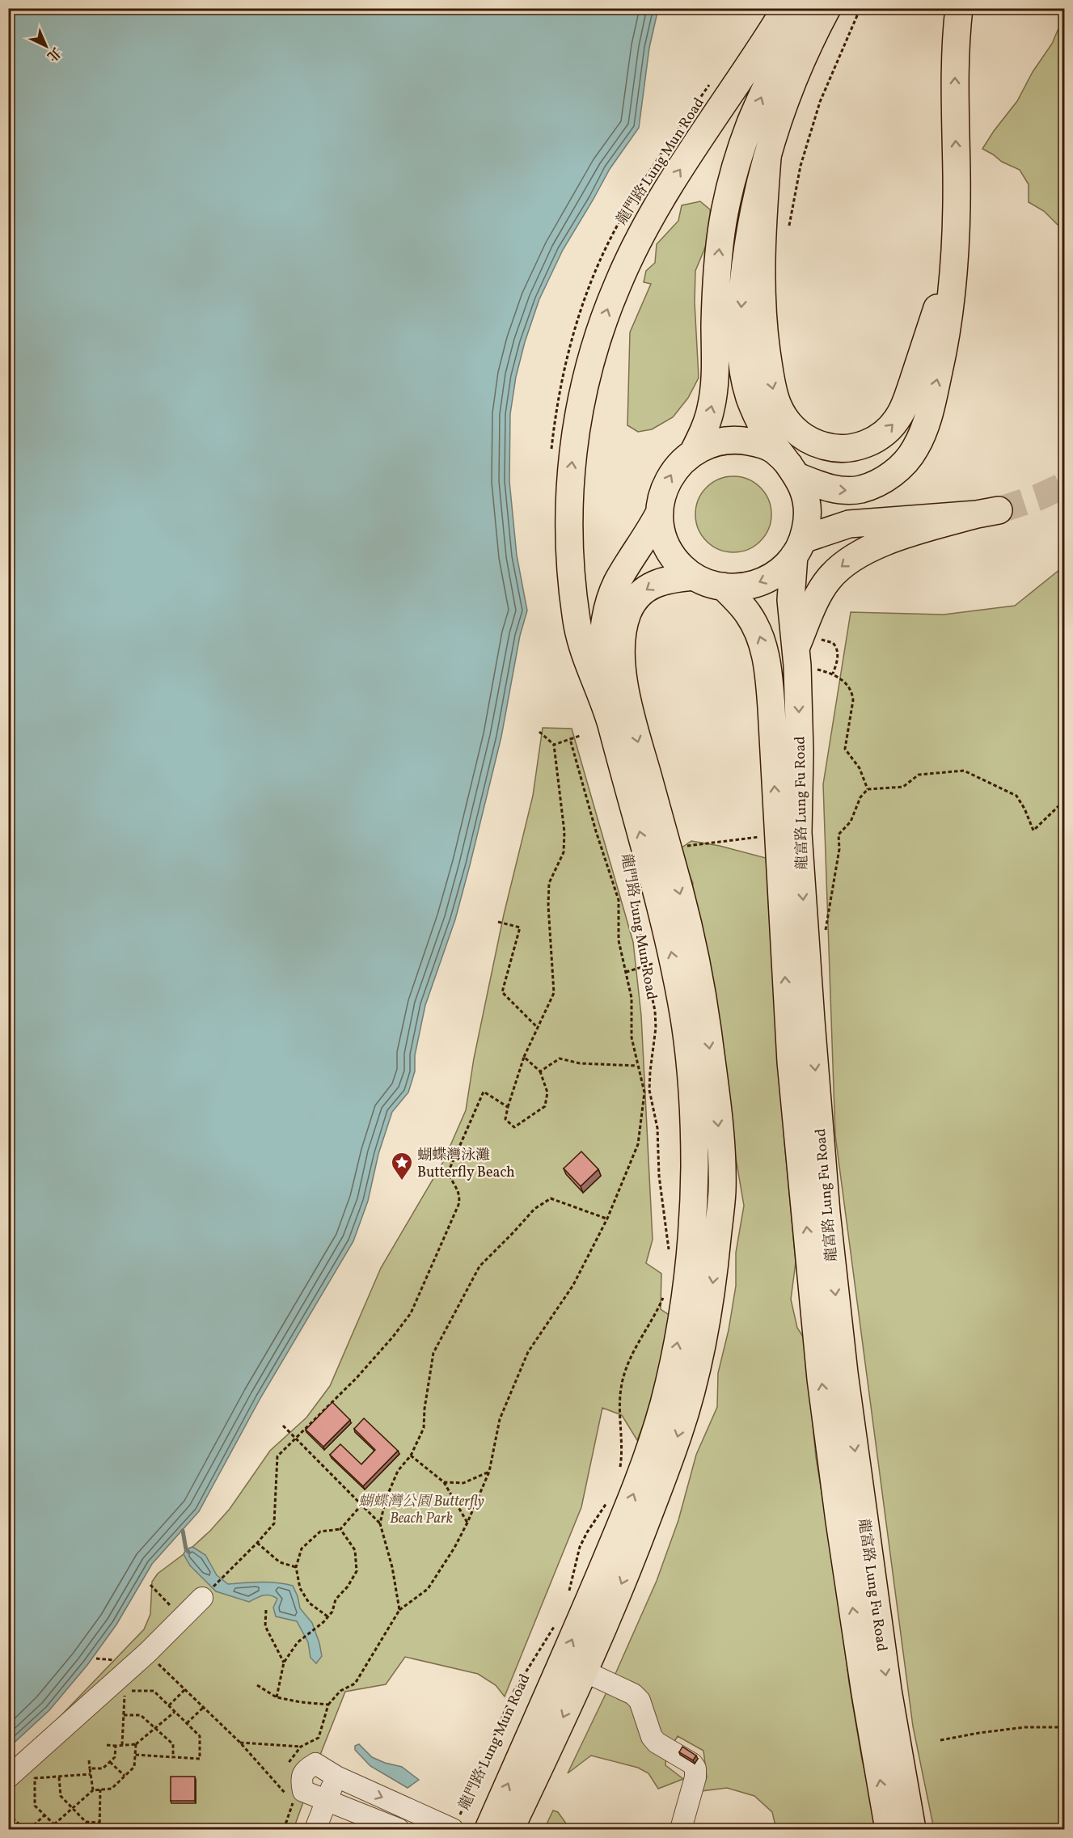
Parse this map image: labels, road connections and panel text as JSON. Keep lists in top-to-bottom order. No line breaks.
{"streets":{"main road":["龍門路 Lung Mun Road","龍富路 Lung Fu Road"]},"crossings":[["龍門路 Lung Mun Road","龍富路 Lung Fu Road"]],"parks":["蝴蝶灣公園 Butterfly Beach Park"],"places":{"place":["蝴蝶灣泳灘 Butterfly Beach"]},"north":"bottom right"}
